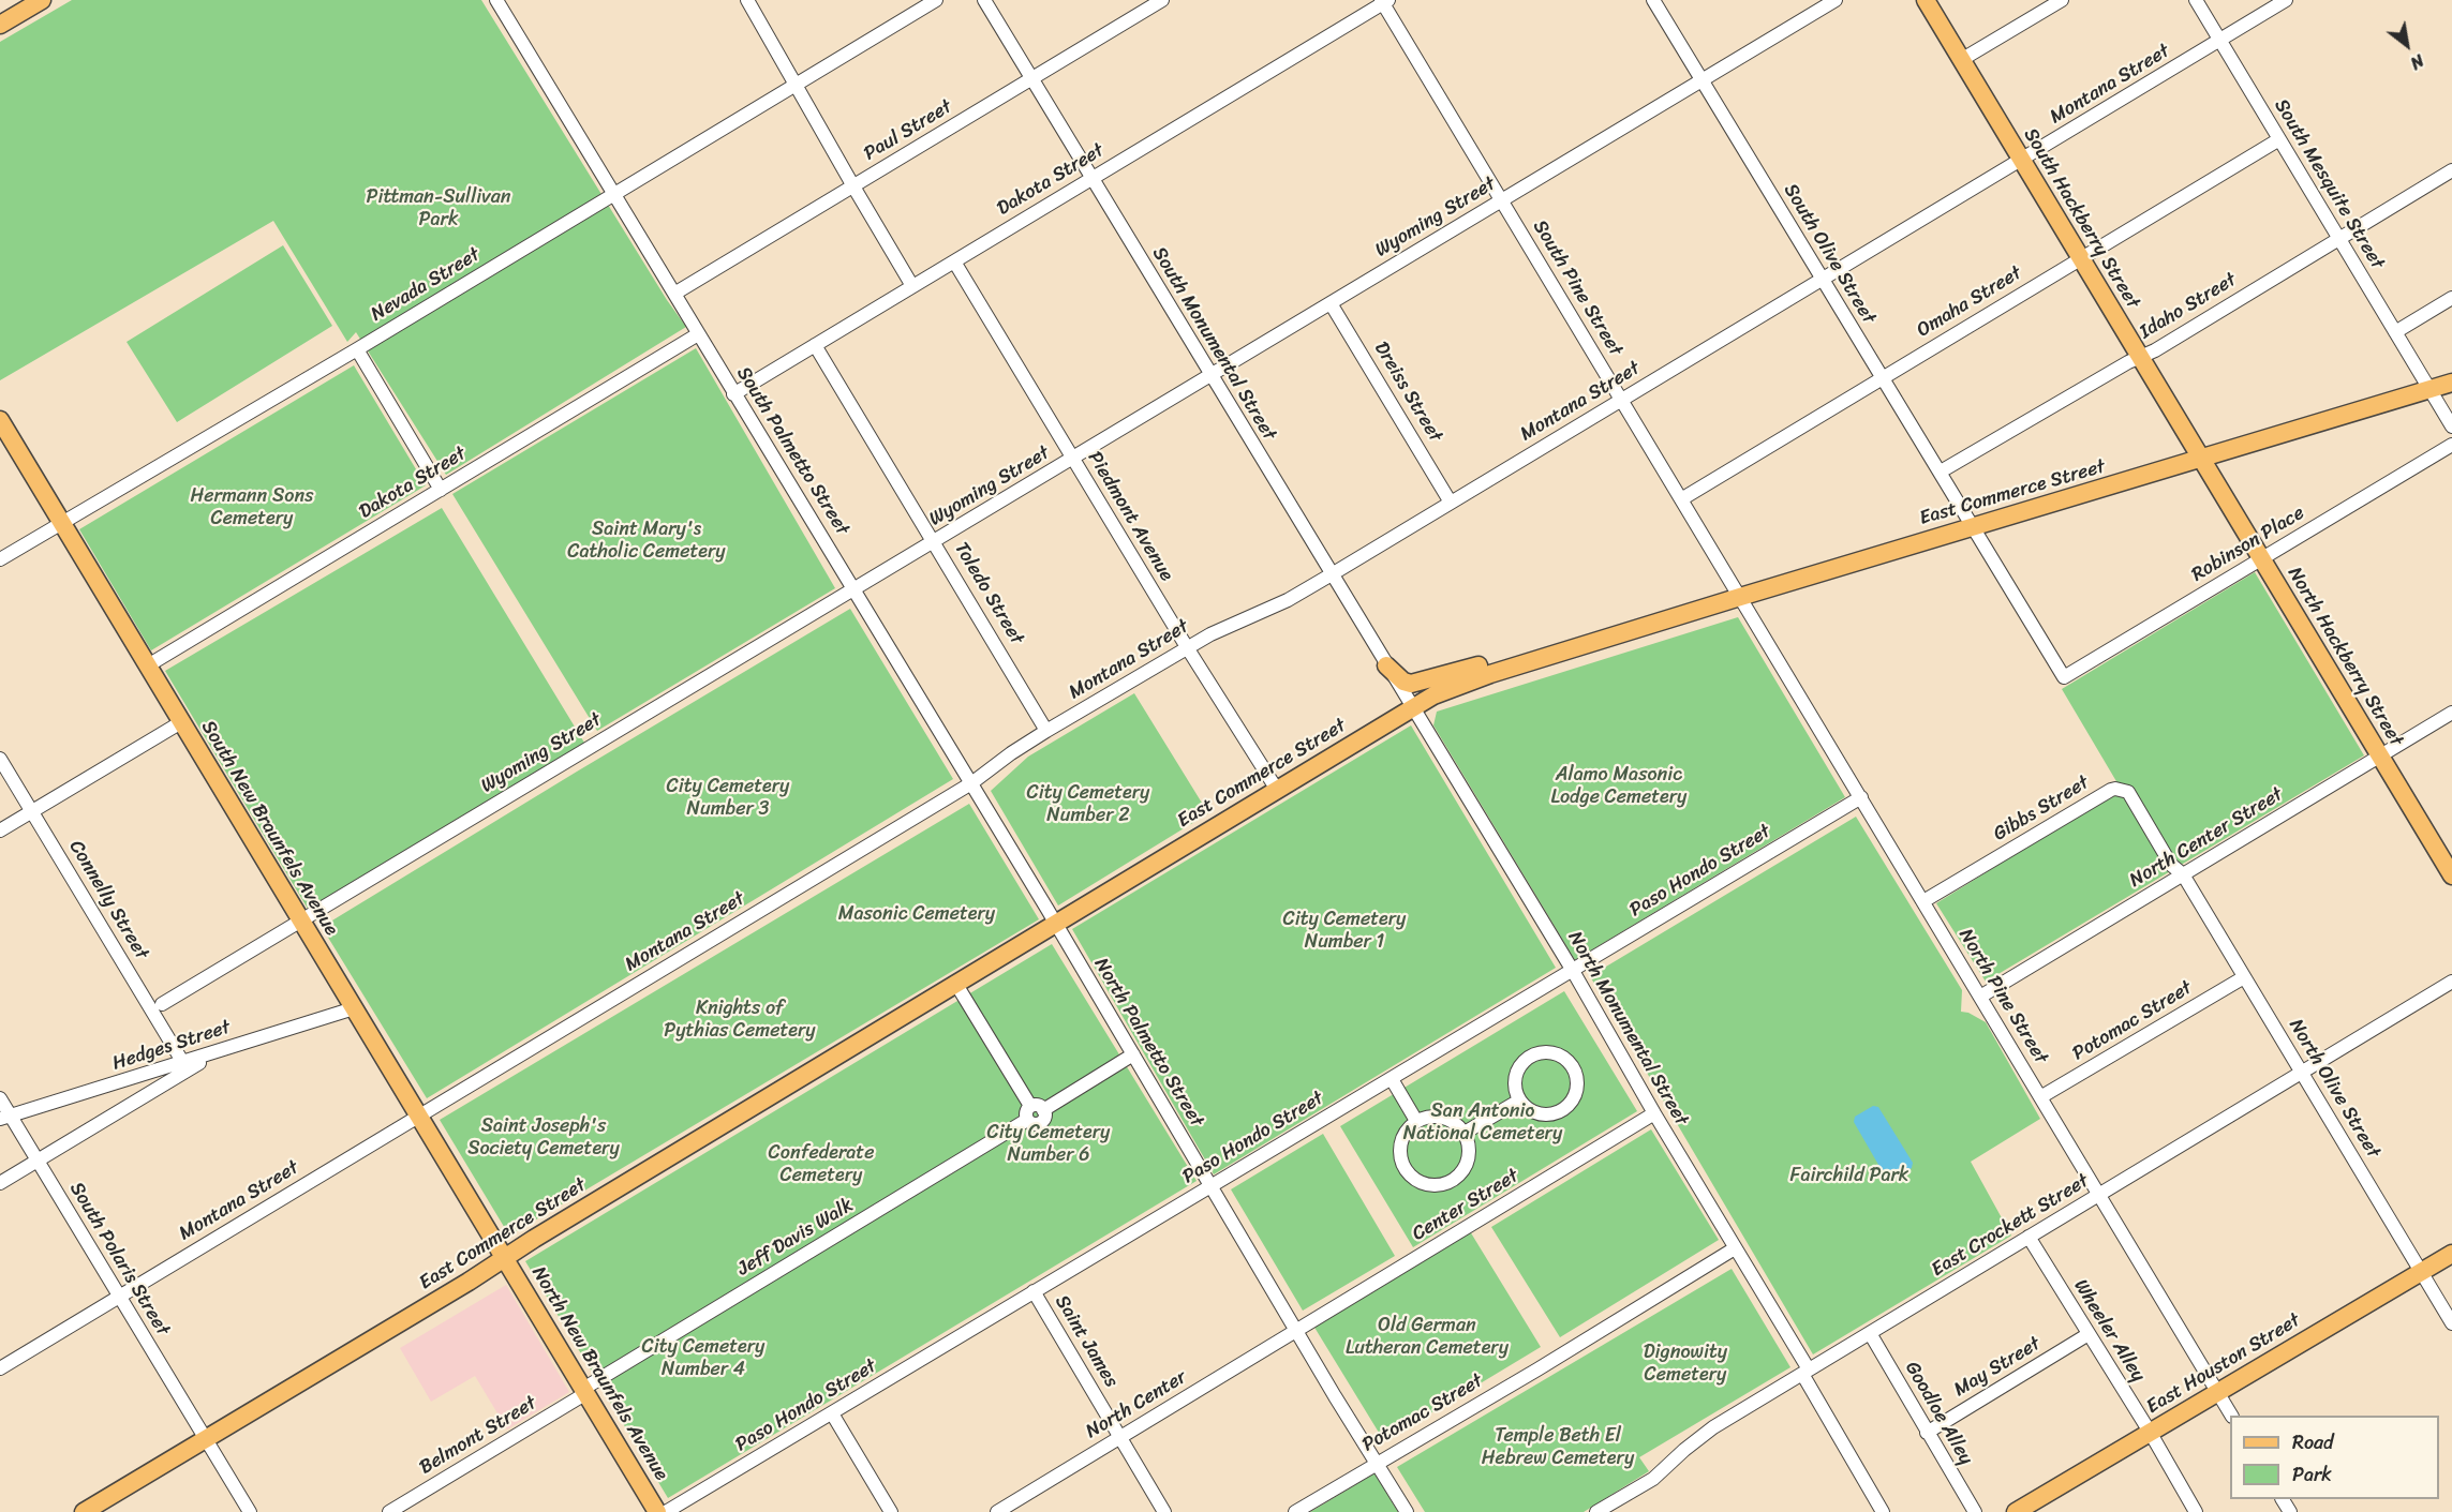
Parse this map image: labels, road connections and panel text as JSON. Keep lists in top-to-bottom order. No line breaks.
{"streets":{"main road":["South Hackberry Street","East Commerce Street","North Hackberry Street","South New Braunfels Avenue","East Houston Street","North New Braunfels Avenue"],"street":["Montana Street","Paul Street","Dakota Street","South Mesquite Street","Wyoming Street","South Olive Street","Nevada Street","South Pine Street","Omaha Street","Idaho Street","South Monumental Street","Dreiss Street","South Palmetto Street","Piedmont Avenue","Robinson Place","Toledo Street","Gibbs Street","North Center Street","Paso Hondo Street","Connelly Street","North Pine Street","Potomac Street","North Monumental Street","North Palmetto Street","Hedges Street","North Olive Street","Center Street","East Crockett Street","Jeff Davis Walk","South Polaris Street","Wheeler Alley","Saint James","May Street","North Center","Goodloe Alley","Belmont Street"]},"crossings":[["Montana Street","South Mesquite Street"],["Montana Street","South Hackberry Street"],["Montana Street","South Olive Street"],["Montana Street","South Pine Street"],["Montana Street","South Monumental Street"],["Montana Street","Dreiss Street"],["Montana Street","South Palmetto Street"],["Montana Street","Piedmont Avenue"],["Montana Street","Toledo Street"],["Montana Street","South New Braunfels Avenue"],["Montana Street","South Polaris Street"],["Paul Street","South Monumental Street"],["Paul Street","South Palmetto Street"],["Dakota Street","South Pine Street"],["Dakota Street","South Monumental Street"],["Dakota Street","South Palmetto Street"],["Dakota Street","Piedmont Avenue"],["Dakota Street","Toledo Street"],["Dakota Street","South New Braunfels Avenue"],["South Mesquite Street","Omaha Street"],["South Mesquite Street","Idaho Street"],["South Mesquite Street","East Commerce Street"],["Wyoming Street","South Olive Street"],["Wyoming Street","South Pine Street"],["Wyoming Street","South Monumental Street"],["Wyoming Street","Dreiss Street"],["Wyoming Street","South Palmetto Street"],["Wyoming Street","Piedmont Avenue"],["Wyoming Street","Toledo Street"],["Wyoming Street","South New Braunfels Avenue"],["South Hackberry Street","Omaha Street"],["South Hackberry Street","Idaho Street"],["South Hackberry Street","East Commerce Street"],["South Hackberry Street","North Hackberry Street"],["South Olive Street","Omaha Street"],["South Olive Street","Idaho Street"],["South Olive Street","East Commerce Street"],["South Olive Street","Robinson Place"],["Nevada Street","South Palmetto Street"],["Nevada Street","South New Braunfels Avenue"],["South Pine Street","Omaha Street"],["South Pine Street","East Commerce Street"],["South Pine Street","North Pine Street"],["South Monumental Street","East Commerce Street"],["South Monumental Street","North Monumental Street"],["South Palmetto Street","East Commerce Street"],["South Palmetto Street","North Palmetto Street"],["East Commerce Street","Piedmont Avenue"],["East Commerce Street","Robinson Place"],["East Commerce Street","North Hackberry Street"],["East Commerce Street","South New Braunfels Avenue"],["East Commerce Street","North Pine Street"],["East Commerce Street","North Monumental Street"],["East Commerce Street","North Palmetto Street"],["East Commerce Street","South Polaris Street"],["East Commerce Street","North New Braunfels Avenue"],["Robinson Place","North Hackberry Street"],["North Hackberry Street","North Center Street"],["Gibbs Street","North Center Street"],["Gibbs Street","North Pine Street"],["Gibbs Street","North Olive Street"],["South New Braunfels Avenue","Hedges Street"],["South New Braunfels Avenue","North New Braunfels Avenue"],["North Center Street","North Pine Street"],["North Center Street","North Olive Street"],["Paso Hondo Street","North Pine Street"],["Paso Hondo Street","North Monumental Street"],["Paso Hondo Street","North Palmetto Street"],["Paso Hondo Street","Saint James"],["Connelly Street","Hedges Street"],["North Pine Street","Potomac Street"],["North Pine Street","East Crockett Street"],["North Pine Street","East Houston Street"],["Potomac Street","North Monumental Street"],["Potomac Street","North Palmetto Street"],["Potomac Street","North Olive Street"],["North Monumental Street","Center Street"],["North Monumental Street","East Crockett Street"],["North Palmetto Street","Center Street"],["North Palmetto Street","North Center"],["Hedges Street","South Polaris Street"],["North Olive Street","East Crockett Street"],["North Olive Street","East Houston Street"],["Center Street","North Center"],["East Crockett Street","Wheeler Alley"],["East Crockett Street","Goodloe Alley"],["Jeff Davis Walk","North New Braunfels Avenue"],["Jeff Davis Walk","Belmont Street"],["Wheeler Alley","East Houston Street"],["Wheeler Alley","May Street"],["Saint James","North Center"],["May Street","Goodloe Alley"],["North New Braunfels Avenue","Belmont Street"]],"parks":["Pittman-Sullivan Park","Hermann Sons Cemetery","Saint Mary's Catholic Cemetery","Alamo Masonic Lodge Cemetery","City Cemetery Number 3","City Cemetery Number 2","Masonic Cemetery","City Cemetery Number 1","Knights of Pythias Cemetery","San Antonio National Cemetery","Saint Joseph's Society Cemetery","City Cemetery Number 6","Confederate Cemetery","Fairchild Park","Old German Lutheran Cemetery","City Cemetery Number 4","Dignowity Cemetery","Temple Beth El Hebrew Cemetery"],"legend":["Road","Park"],"north":"bottom right"}
